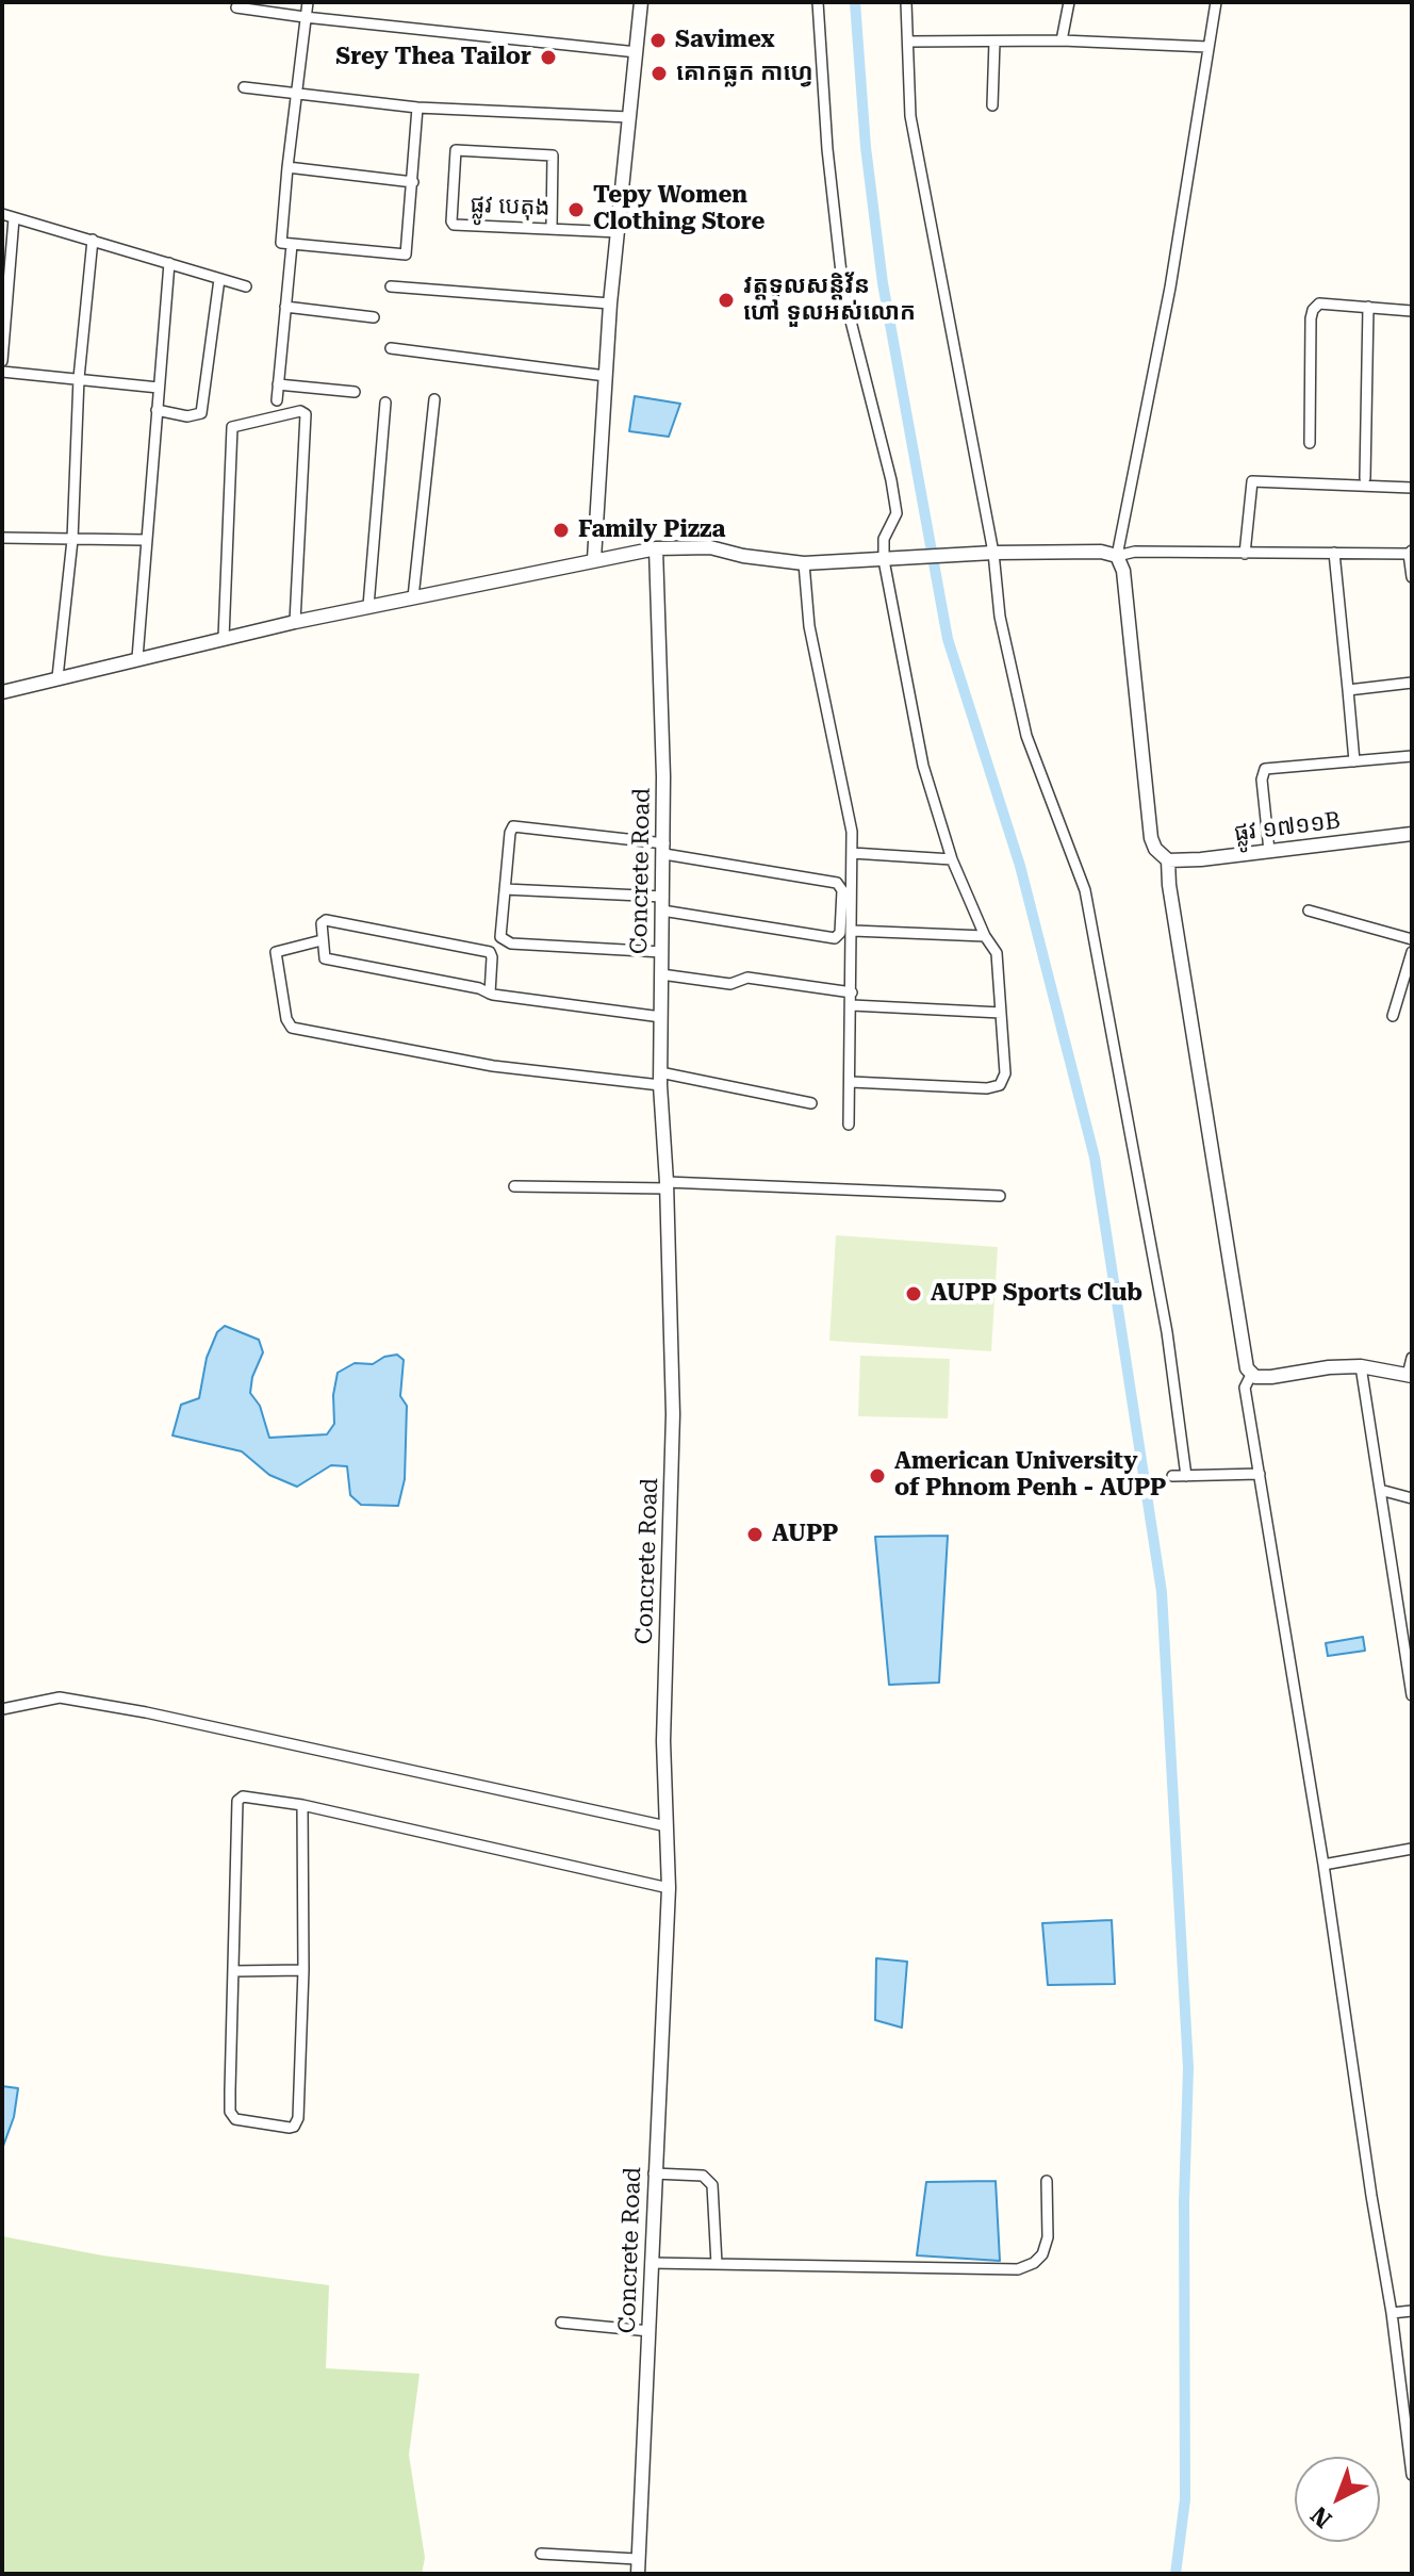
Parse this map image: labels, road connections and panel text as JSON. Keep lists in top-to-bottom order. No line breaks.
{"streets":{"street":["ផ្លូវ បេតុង","ផ្លូវ ១៧១១B","Concrete Road"]},"places":["Savimex","Srey Thea Tailor","គោកធ្លក កាហ្វេ","Tepy Women Clothing Store","វត្តទូលសន្តិវ័ន ហៅ ទួលអស់លោក","Family Pizza","AUPP Sports Club","American University of Phnom Penh - AUPP","AUPP"],"north":"bottom left"}
